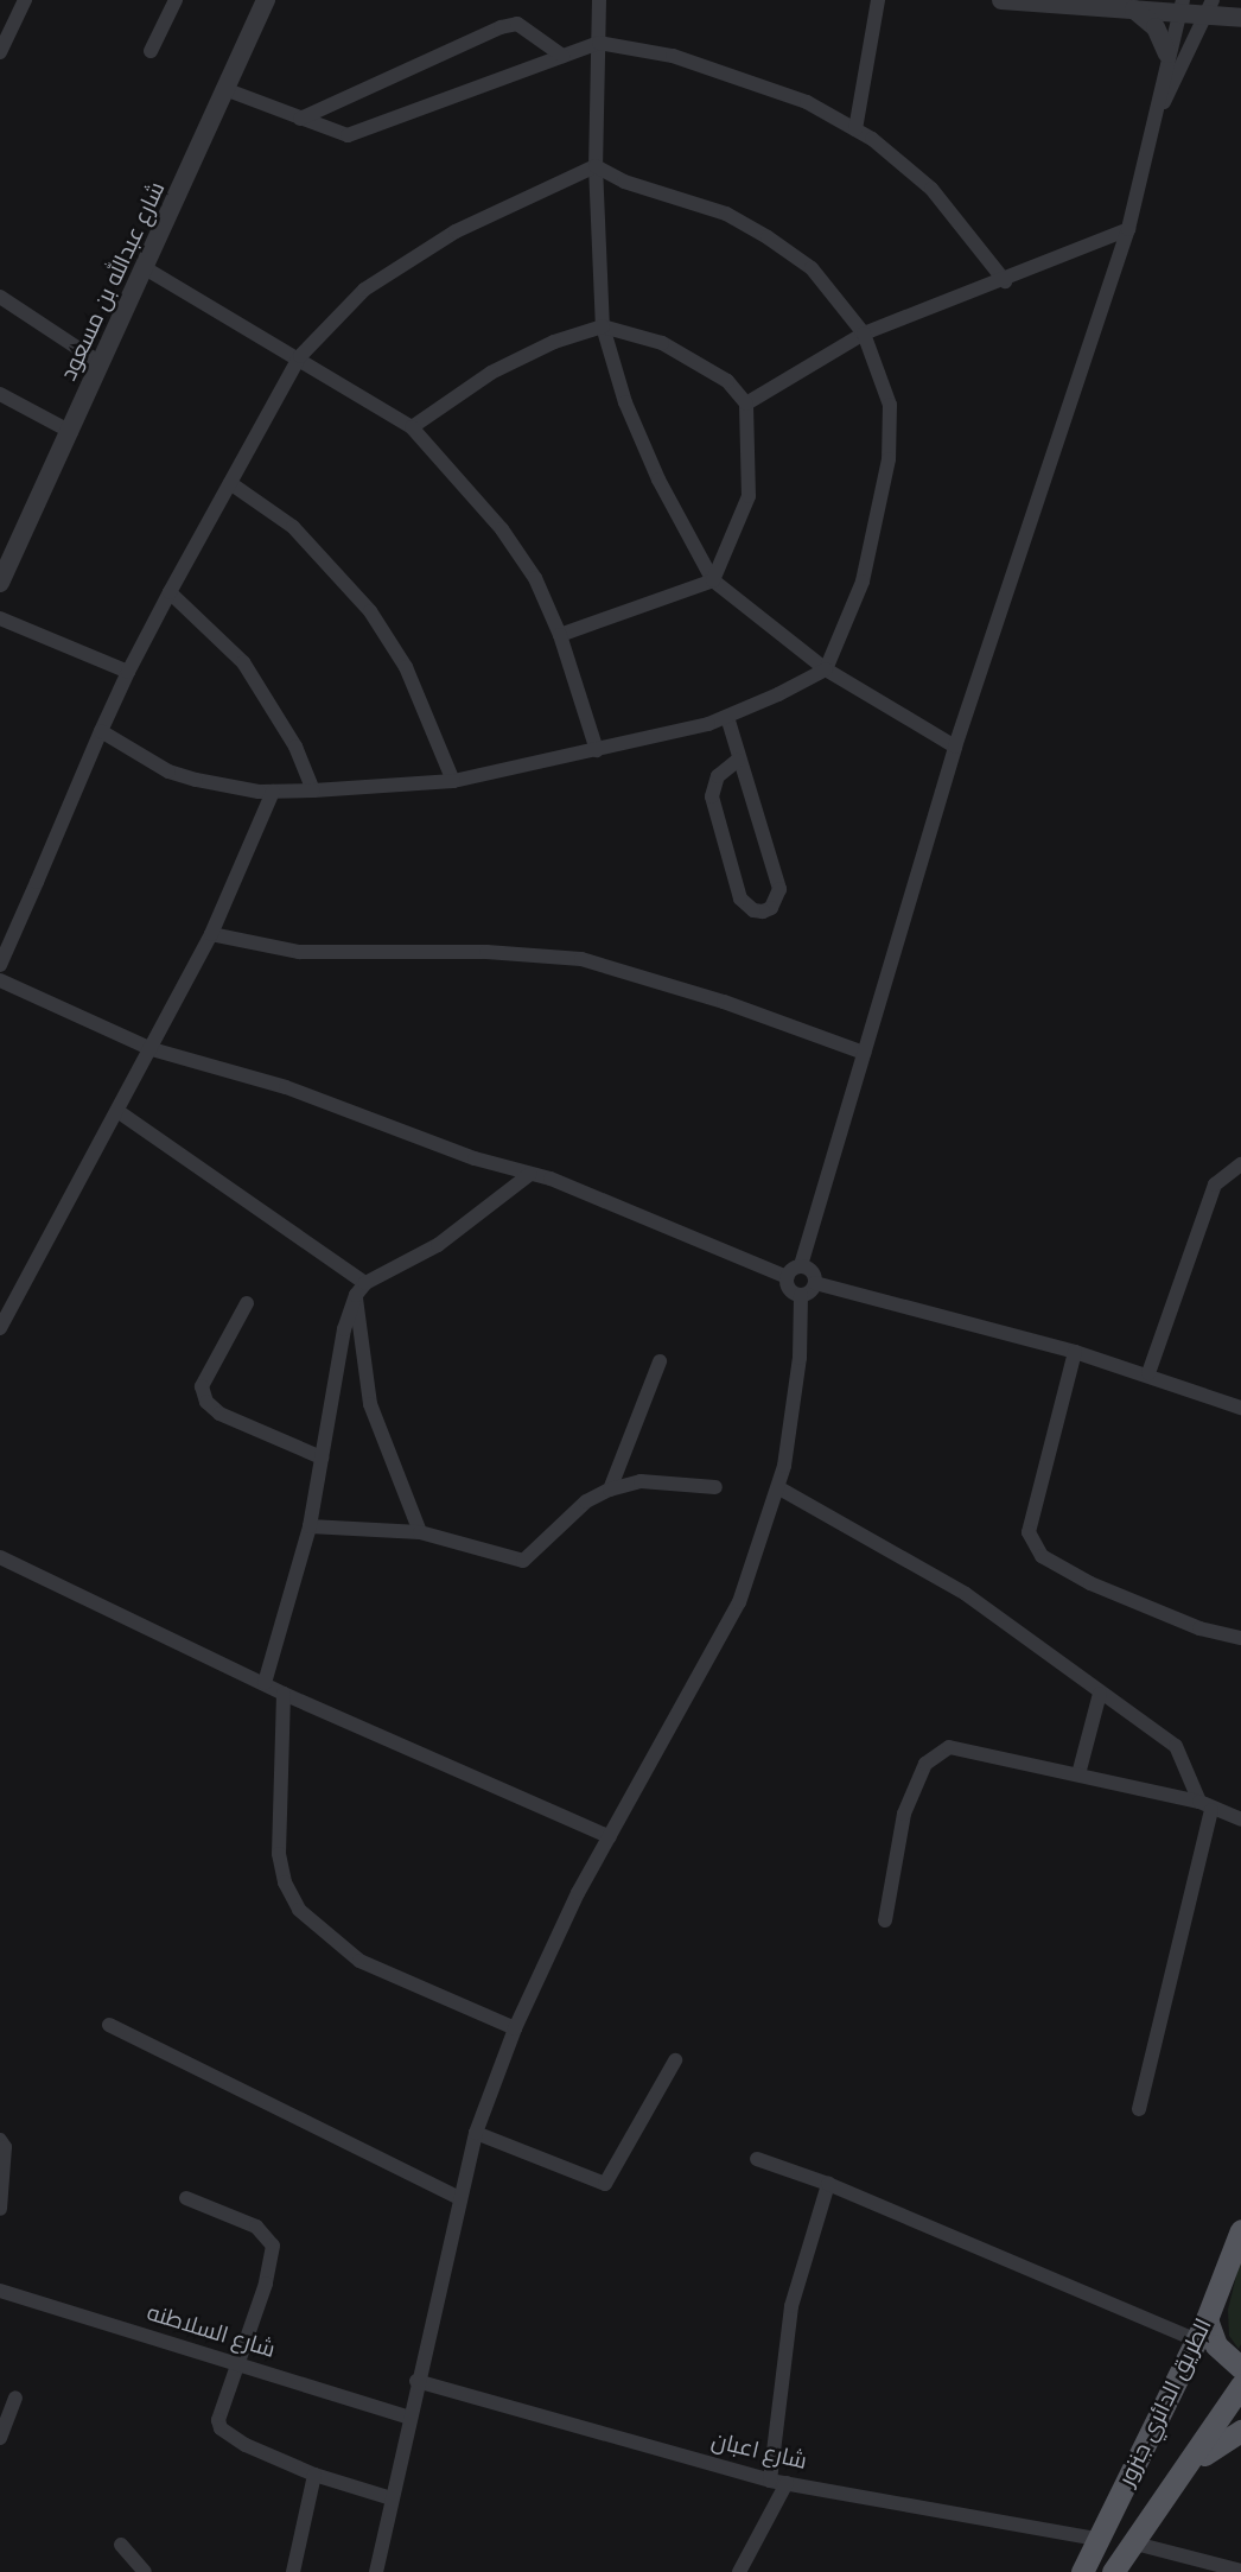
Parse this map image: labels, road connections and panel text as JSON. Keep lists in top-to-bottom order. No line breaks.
{"streets":{"main road":["الطريق الدائري جنزور"],"street":["شارع عبدالله بن مسعود","شارع السلاطنه","شارع اعبان"]},"crossings":[["الطريق الدائري جنزور","شارع اعبان"]]}
